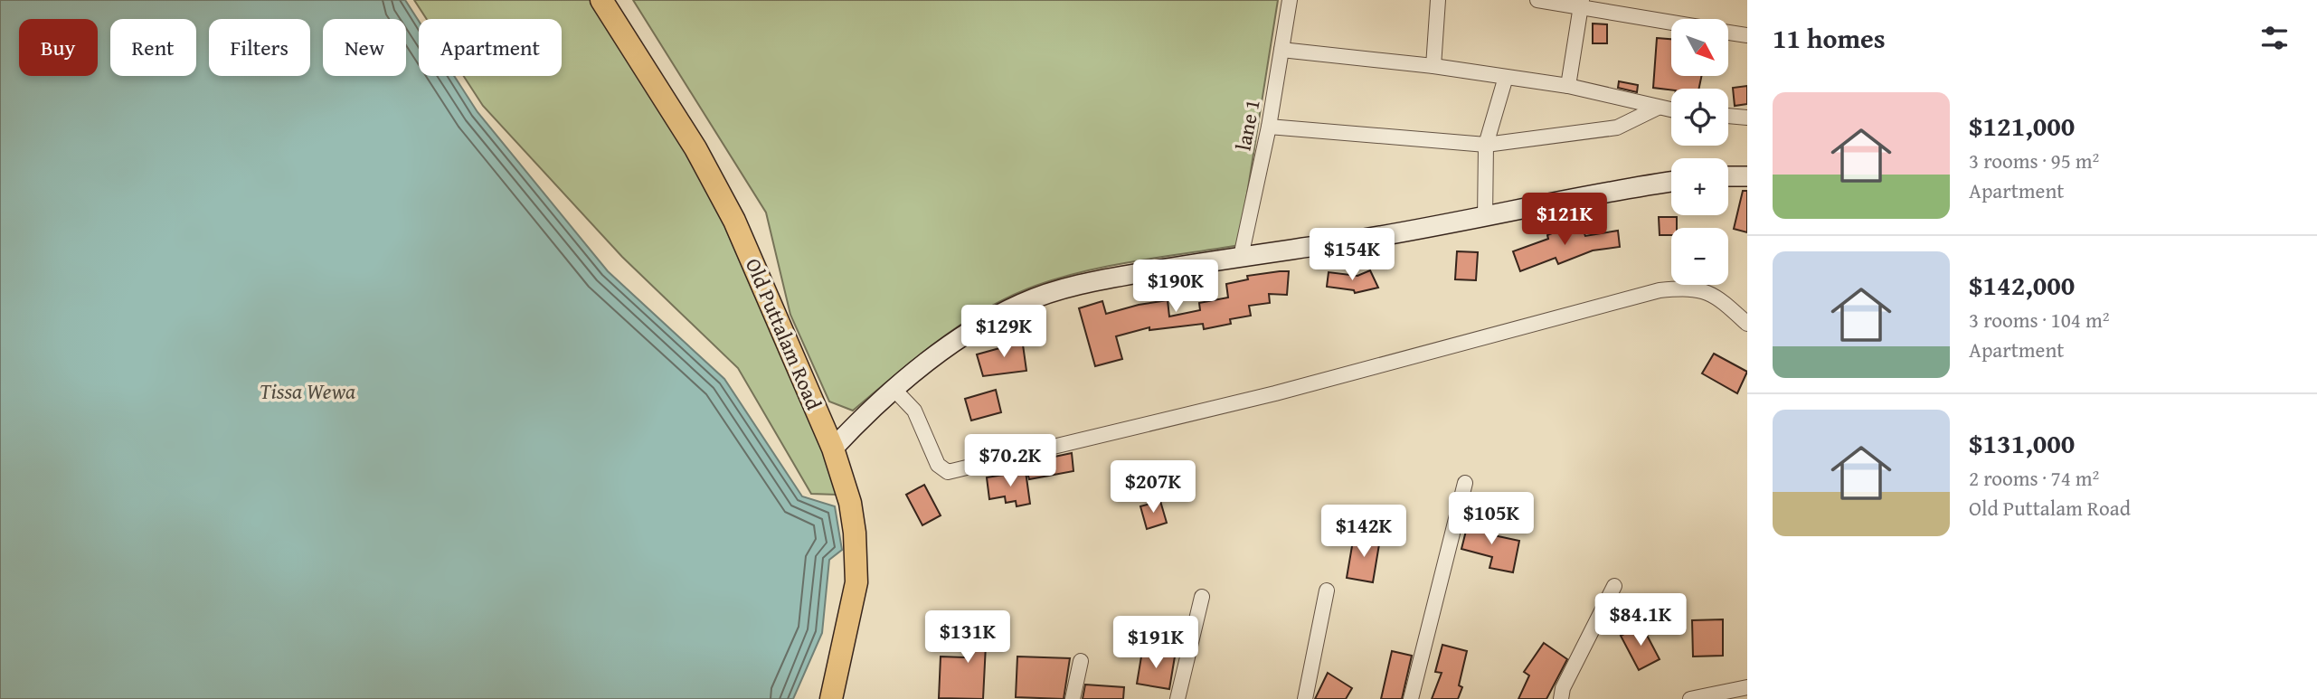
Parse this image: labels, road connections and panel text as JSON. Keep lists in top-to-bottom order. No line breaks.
{"streets":{"main road":["Old Puttalam Road"],"street":["lane 1"]},"water":["Tissa Wewa"],"north":"bottom right","page":{"heading":"11 homes","map_buttons":["+","−"],"chip":["Buy","Rent","Filters","New","Apartment"],"list":[{"name":"$121,000","note":"3 rooms · 95 m² · Apartment"},{"name":"$142,000","note":"3 rooms · 104 m² · Apartment"},{"name":"$131,000","note":"2 rooms · 74 m² · Old Puttalam Road"}],"price":["$121K","$154K","$190K","$129K","$70.2K","$207K","$105K","$142K","$84.1K","$131K","$191K"]}}
